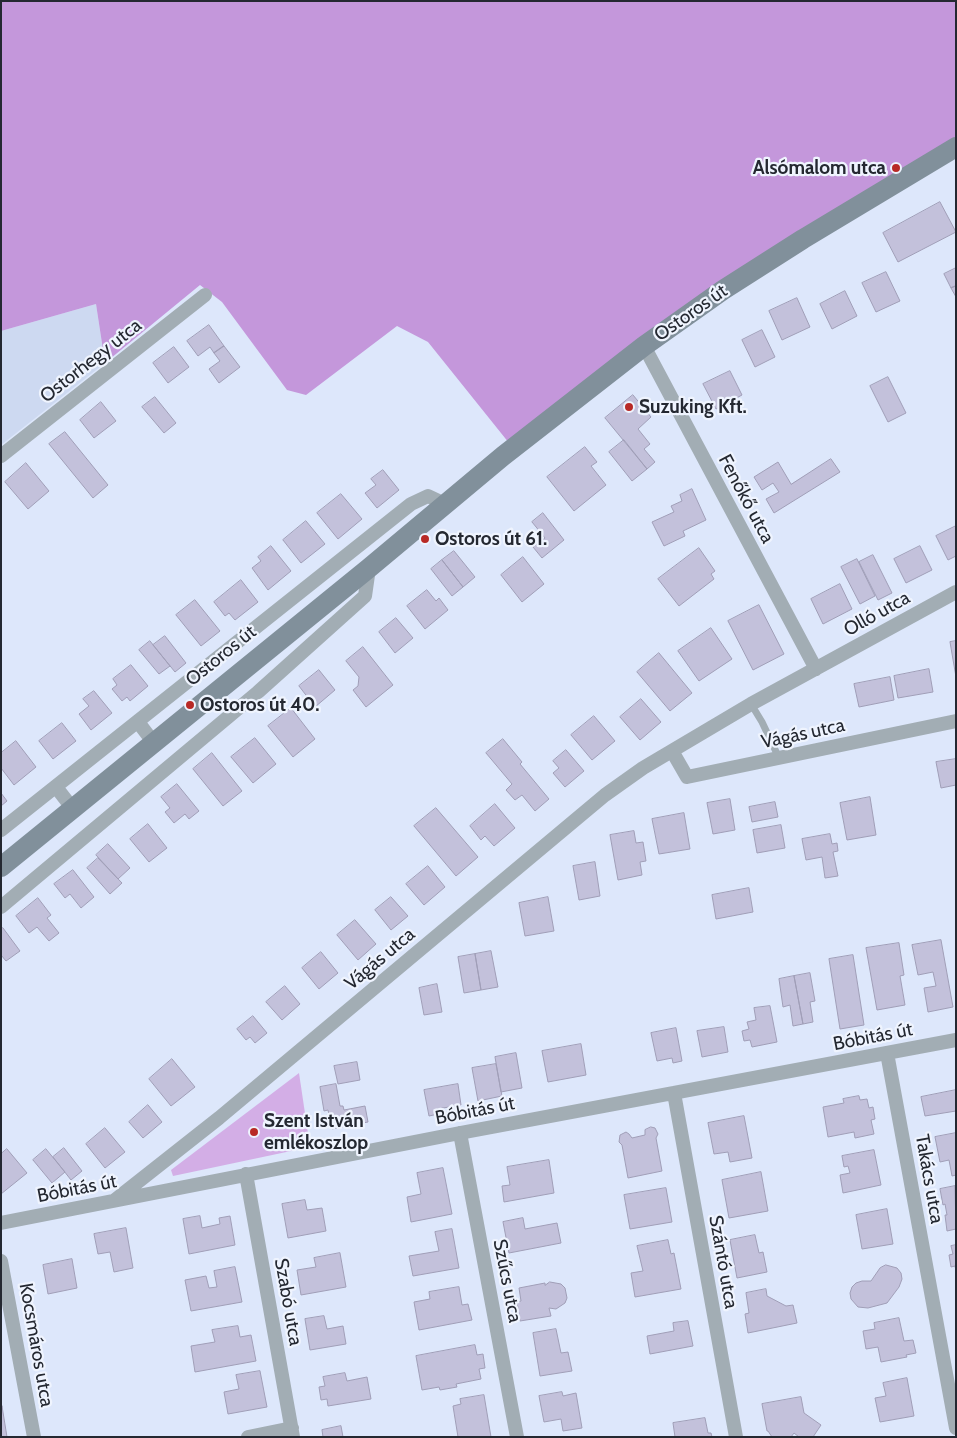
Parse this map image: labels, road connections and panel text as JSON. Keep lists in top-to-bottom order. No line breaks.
{"streets":{"main road":["Ostoros út"],"street":["Ostorhegy utca","Fenőkő utca","Olló utca","Vágás utca","Bóbitás út","Takács utca","Szántó utca","Szűcs utca","Szabó utca","Kocsmáros utca"]},"crossings":[["Ostoros út","Fenőkő utca"],["Fenőkő utca","Olló utca"],["Fenőkő utca","Vágás utca"],["Olló utca","Vágás utca"],["Vágás utca","Bóbitás út"],["Bóbitás út","Takács utca"],["Bóbitás út","Szántó utca"],["Bóbitás út","Szűcs utca"],["Bóbitás út","Szabó utca"]],"places":["Alsómalom utca","Suzuking Kft.","Ostoros út 61.","Ostoros út 40.","Szent István emlékoszlop"]}
